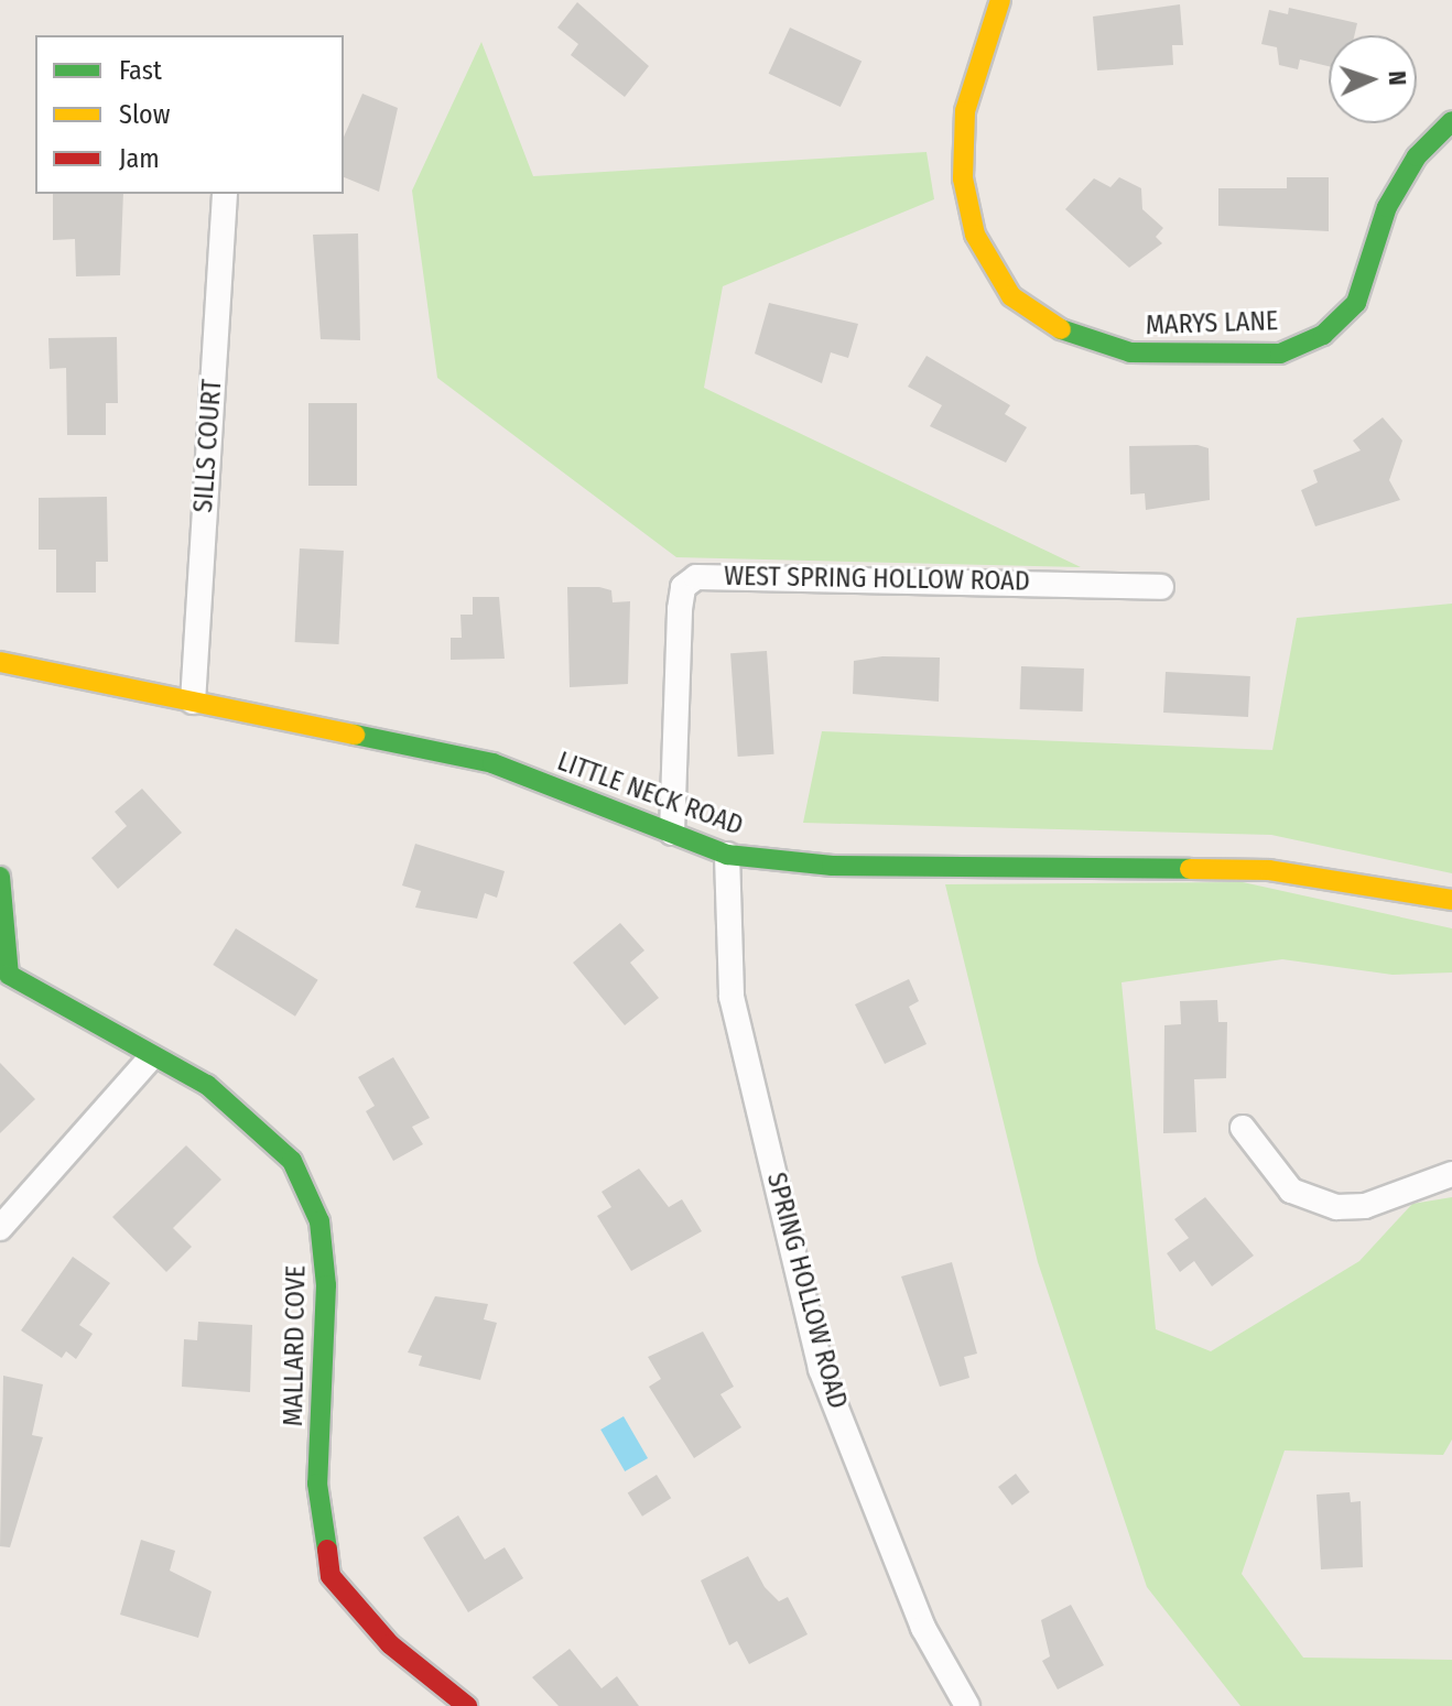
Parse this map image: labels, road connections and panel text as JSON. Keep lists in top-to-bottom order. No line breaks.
{"streets":{"street":["MARYS LANE","SILLS COURT","WEST SPRING HOLLOW ROAD","LITTLE NECK ROAD","SPRING HOLLOW ROAD","MALLARD COVE"]},"crossings":[["SILLS COURT","LITTLE NECK ROAD"],["WEST SPRING HOLLOW ROAD","LITTLE NECK ROAD"],["LITTLE NECK ROAD","SPRING HOLLOW ROAD"]],"legend":["Fast","Slow","Jam"],"north":"right"}
